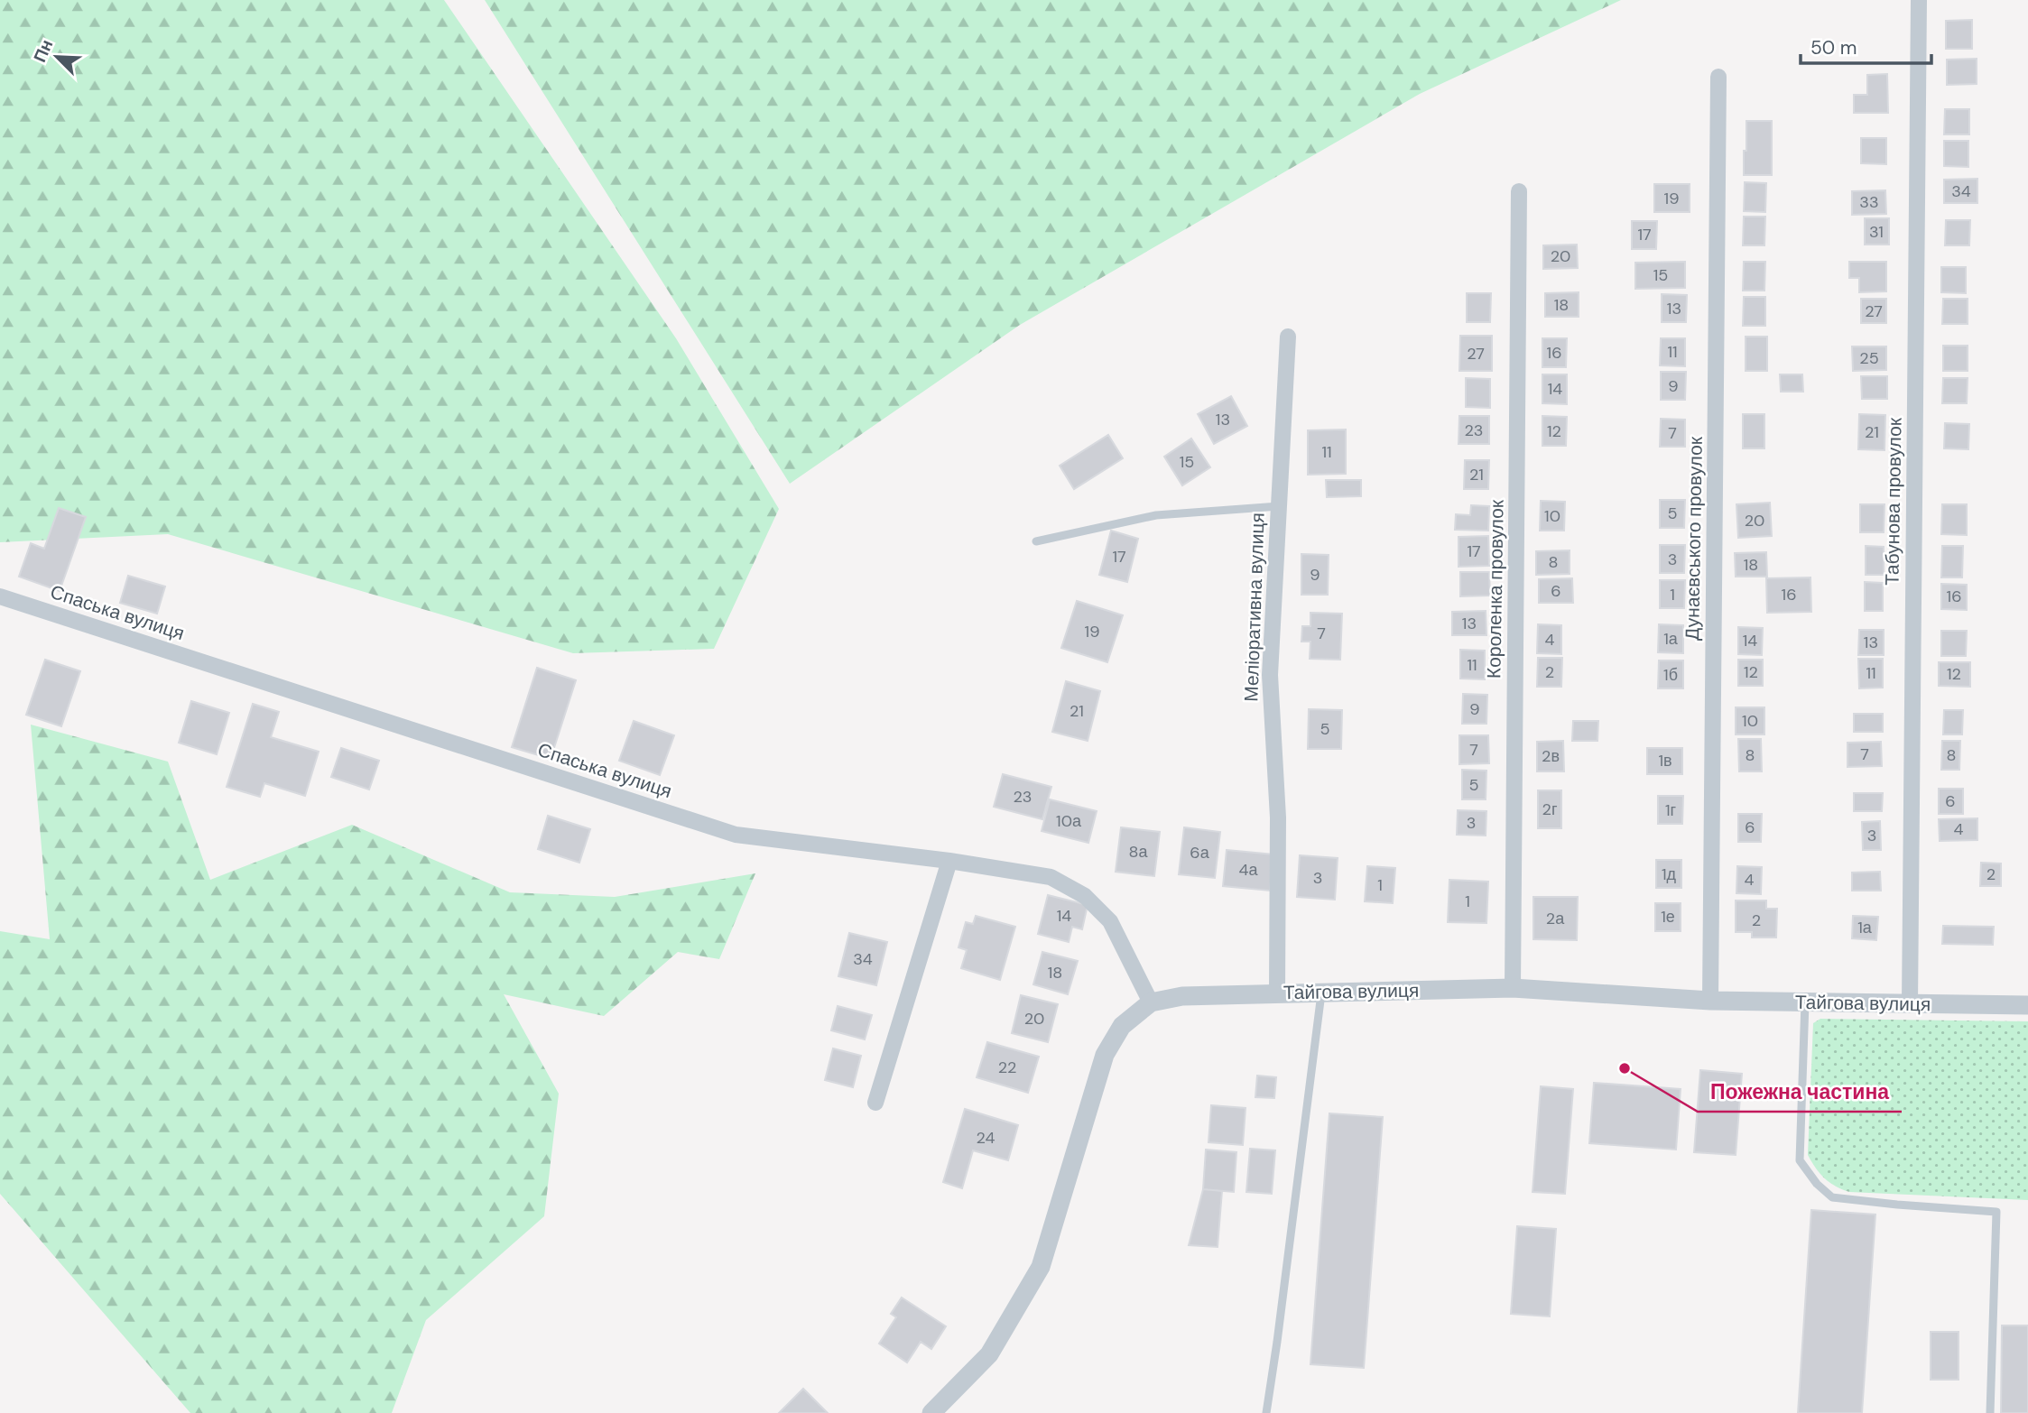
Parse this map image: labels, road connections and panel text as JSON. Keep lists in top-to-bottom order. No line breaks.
{"streets":{"street":["Табунова провулок","Дунаєвського провулок","Короленка провулок","Меліоративна вулиця","Спаська вулиця","Тайгова вулиця"]},"crossings":[["Табунова провулок","Тайгова вулиця"],["Дунаєвського провулок","Тайгова вулиця"],["Короленка провулок","Тайгова вулиця"],["Меліоративна вулиця","Тайгова вулиця"],["Спаська вулиця","Тайгова вулиця"]],"places":["Пожежна частина"],"house_numbers":["34","19","33","31","17","20","15","18","13","27","11","16","27","25","9","14","13","23","12","21","7","11","15","21","5","10","20","17","17","3","8","18","9","6","1","16","16","13","19","7","1а","4","14","13","11","2","12","11","12","1б","9","21","10","5","7","7","8","8","2в","1в","5","23","6","2г","1г","10а","3","6","4","3","8а","6а","4а","1д","2","3","4","1","1","14","1е","2а","2","1а","34","18","20","22","24"],"scale_bar":"50 m","north":"top left"}
